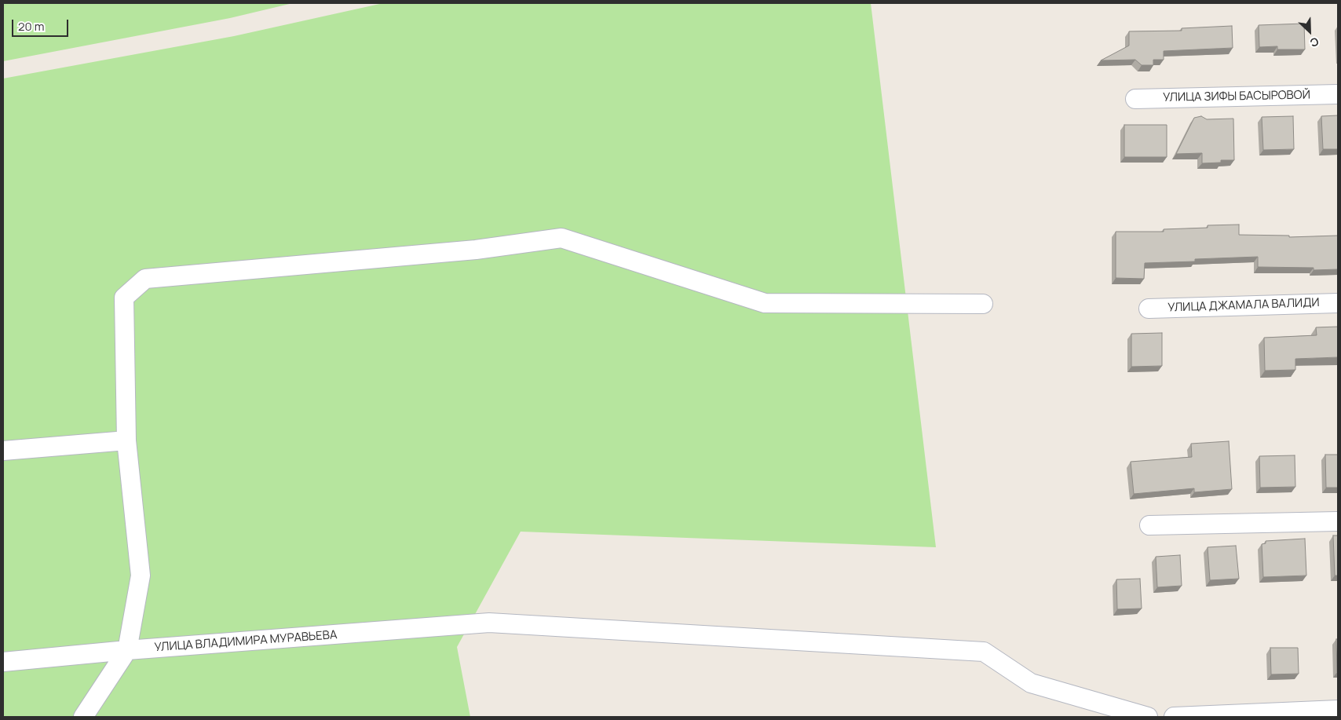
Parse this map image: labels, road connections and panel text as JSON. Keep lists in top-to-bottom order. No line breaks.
{"streets":{"street":["УЛИЦА ЗИФЫ БАСЫРОВОЙ","УЛИЦА ДЖАМАЛА ВАЛИДИ","УЛИЦА ВЛАДИМИРА МУРАВЬЕВА"]},"scale_bar":"20 m","north":"bottom right"}
